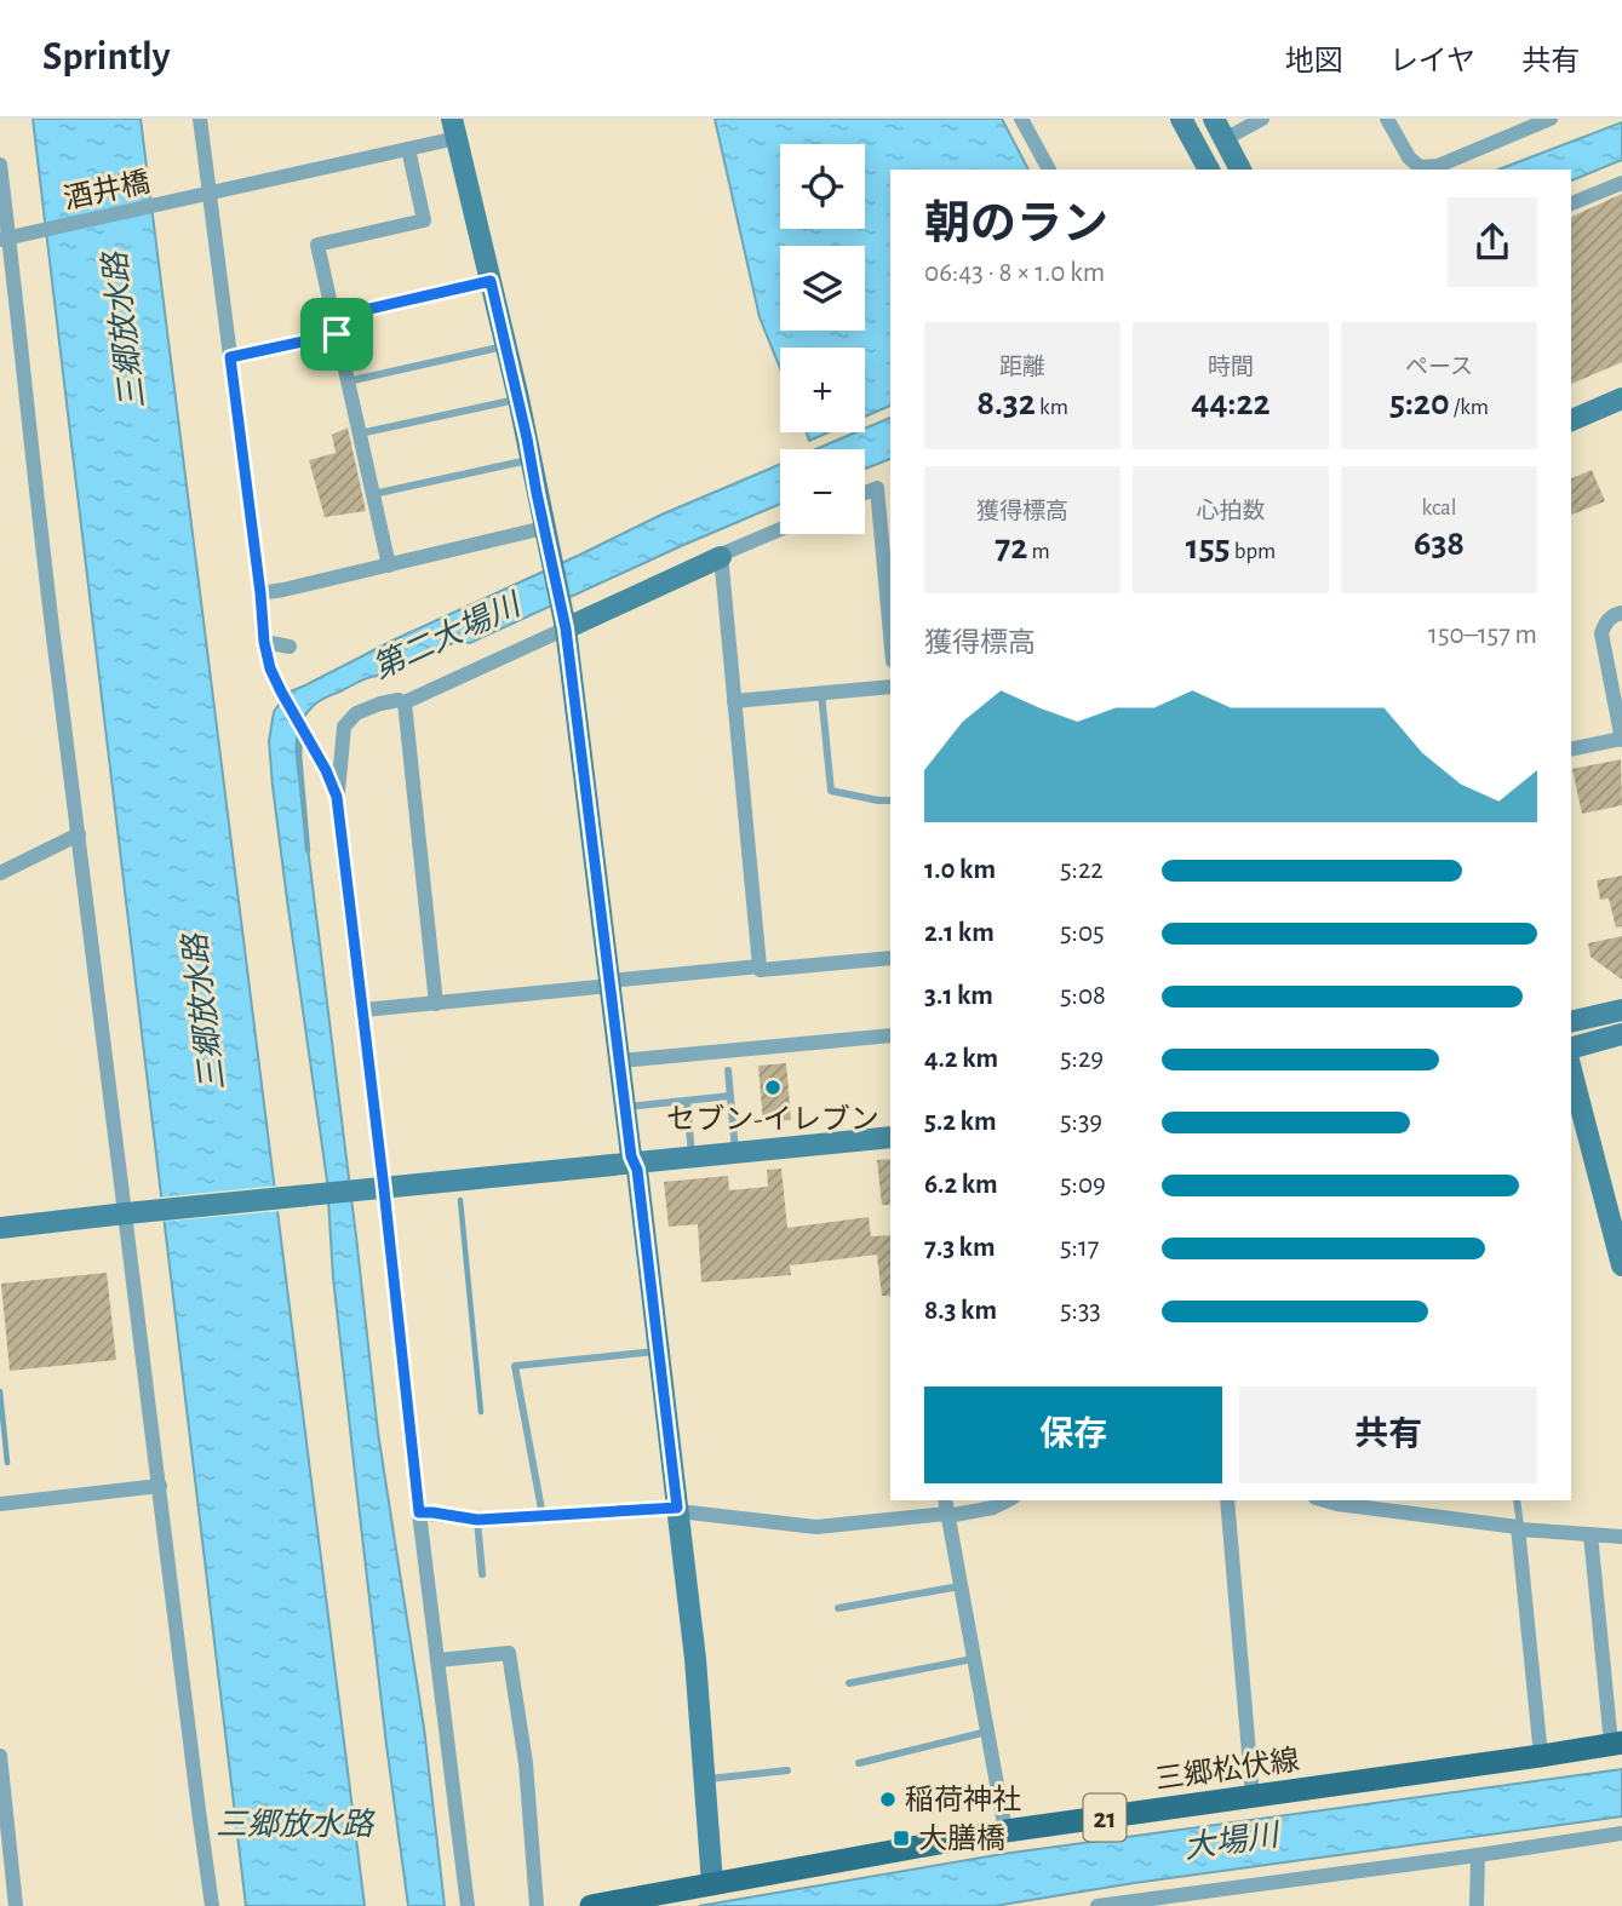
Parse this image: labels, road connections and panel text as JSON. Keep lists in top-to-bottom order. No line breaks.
{"streets":{"main road":["三郷松伏線","21"],"street":["酒井橋"]},"water":["三郷放水路","第二大場川","大場川"],"places":{"other":["セブン-イレブン","稲荷神社"],"transit":["大膳橋"]},"page":{"header":"Sprintly","nav":["地図","レイヤ","共有"],"map_buttons":["+","−"],"heading":["朝のラン","06:43 · 8 × 1.0 km"],"stats":[["距離","8.32 km"],["時間","44:22"],["ペース","5:20 /km"],["獲得標高","72 m"],["心拍数","155 bpm"],["kcal","638"]],"chart":["獲得標高","150–157 m"],"list":[{"name":"1.0 km","note":"5:22"},{"name":"2.1 km","note":"5:05"},{"name":"3.1 km","note":"5:08"},{"name":"4.2 km","note":"5:29"},{"name":"5.2 km","note":"5:39"},{"name":"6.2 km","note":"5:09"},{"name":"7.3 km","note":"5:17"},{"name":"8.3 km","note":"5:33"}],"buttons":["保存","共有"]}}
